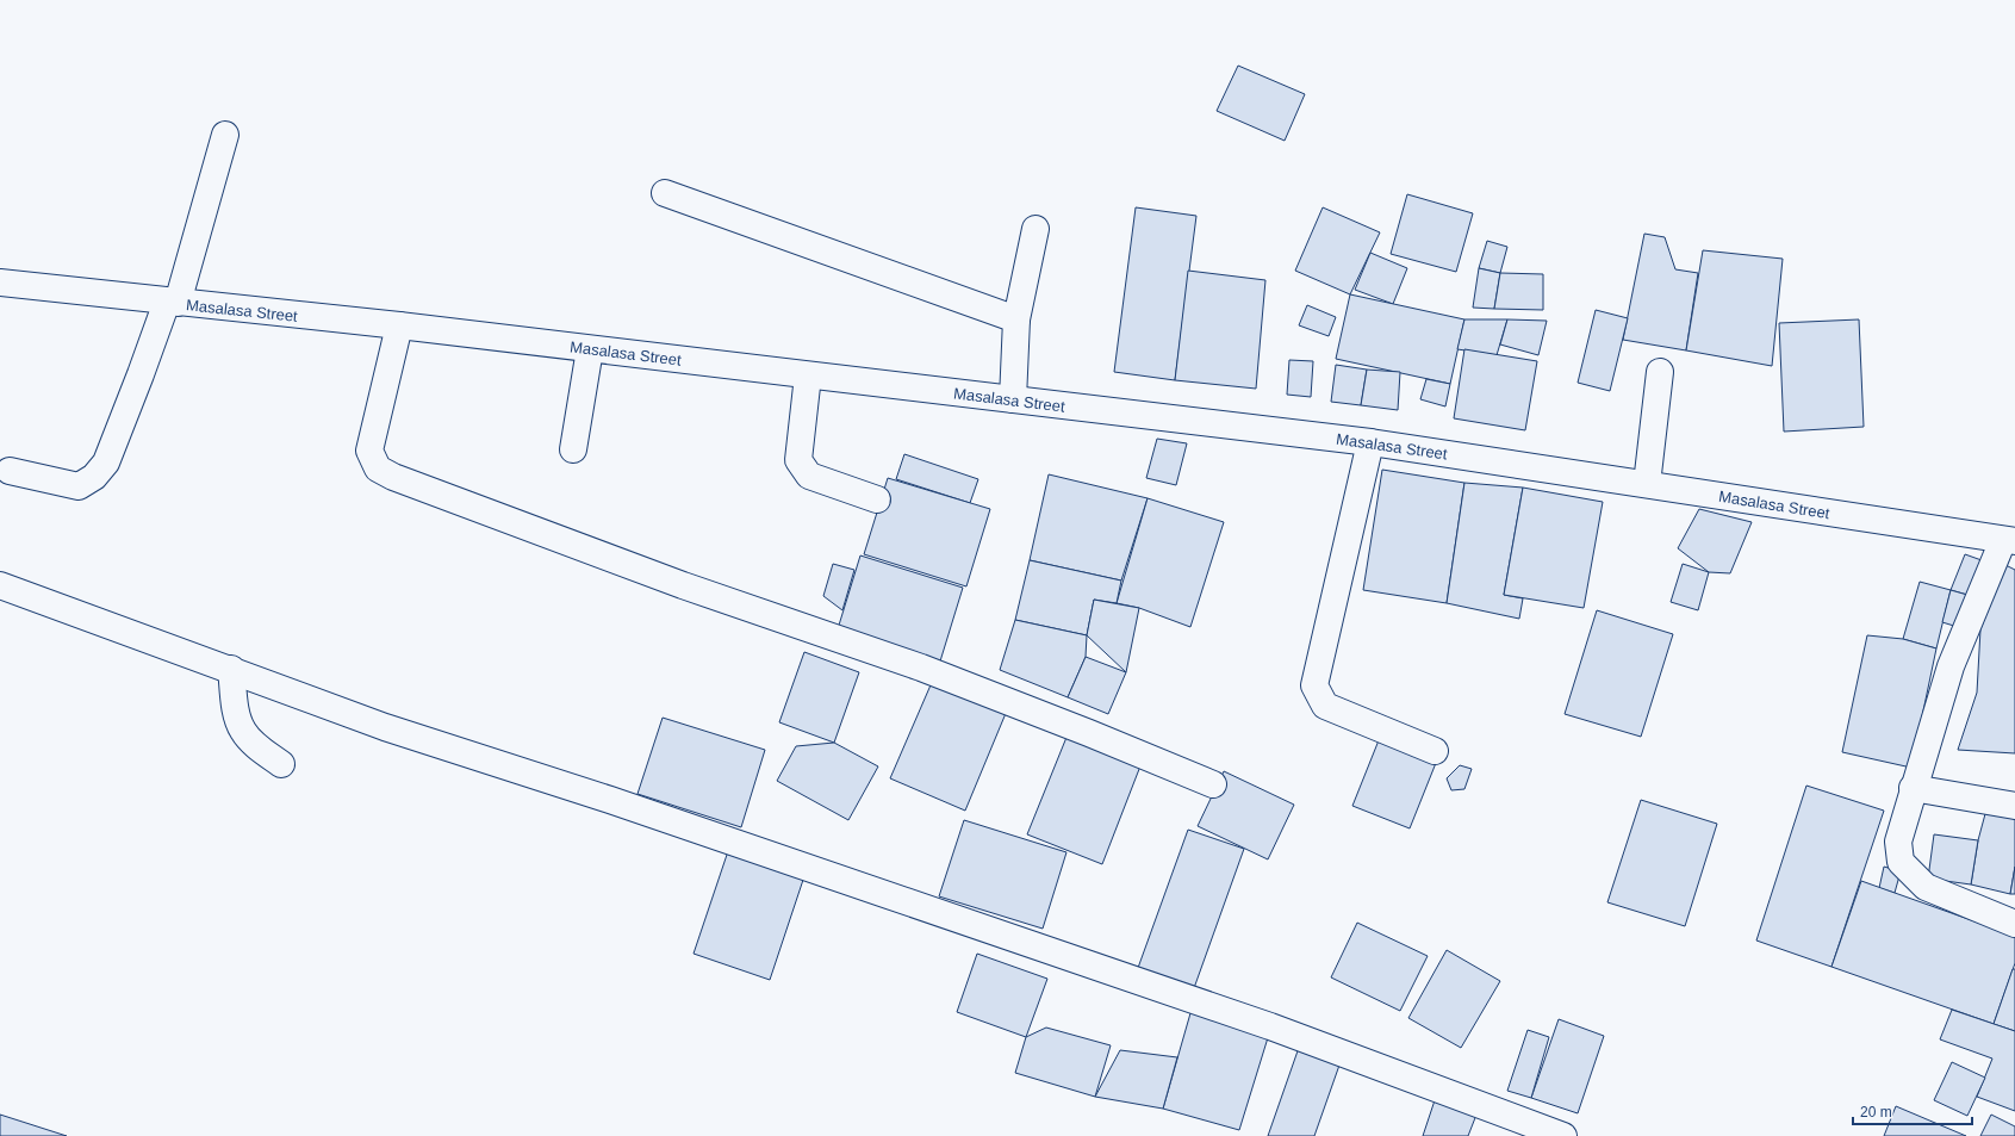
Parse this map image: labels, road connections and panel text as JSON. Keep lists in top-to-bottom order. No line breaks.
{"streets":{"street":["Masalasa Street"]},"scale_bar":"20 m"}
